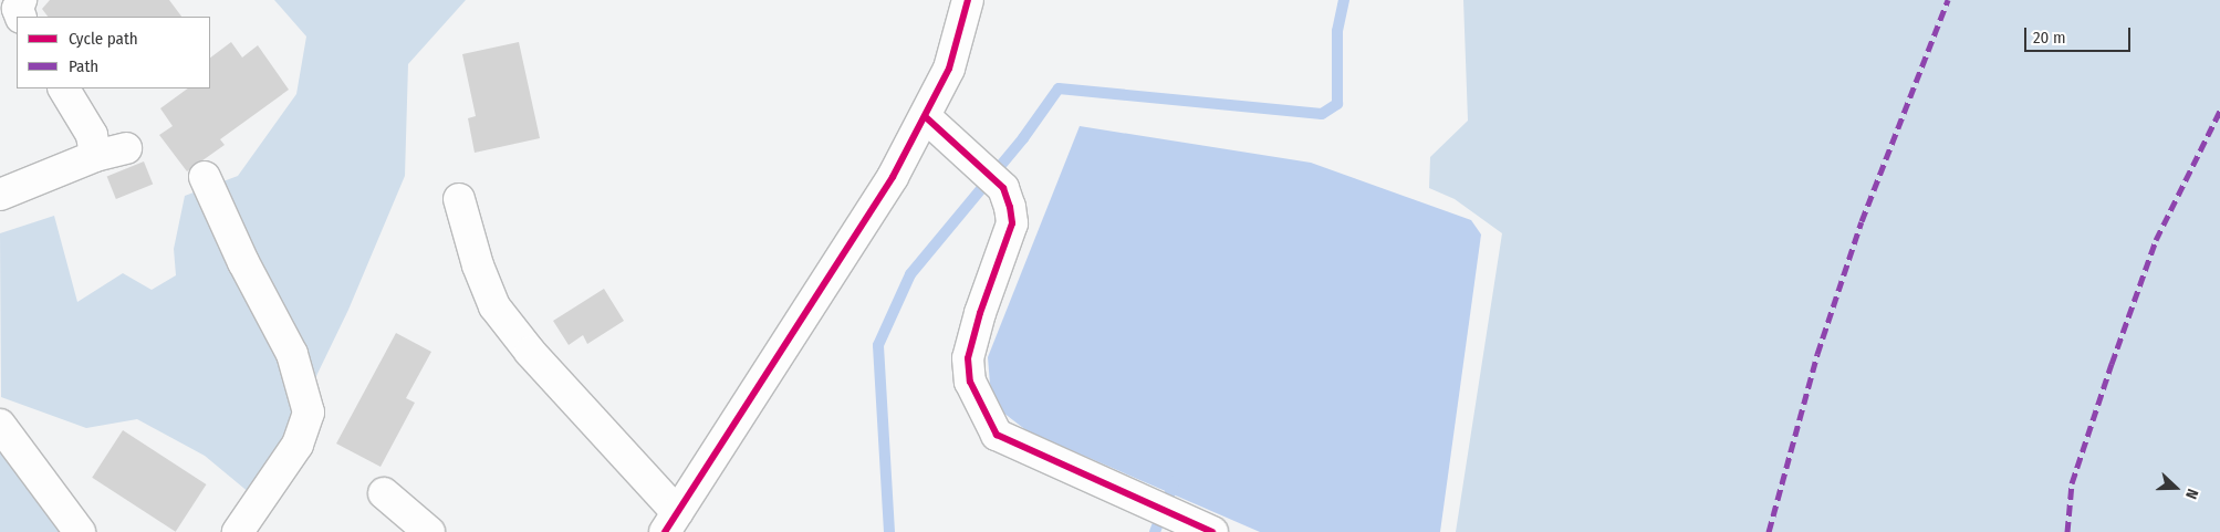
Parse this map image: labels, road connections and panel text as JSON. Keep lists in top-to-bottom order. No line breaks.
{"legend":["Cycle path","Path"],"scale_bar":"20 m","north":"right"}
